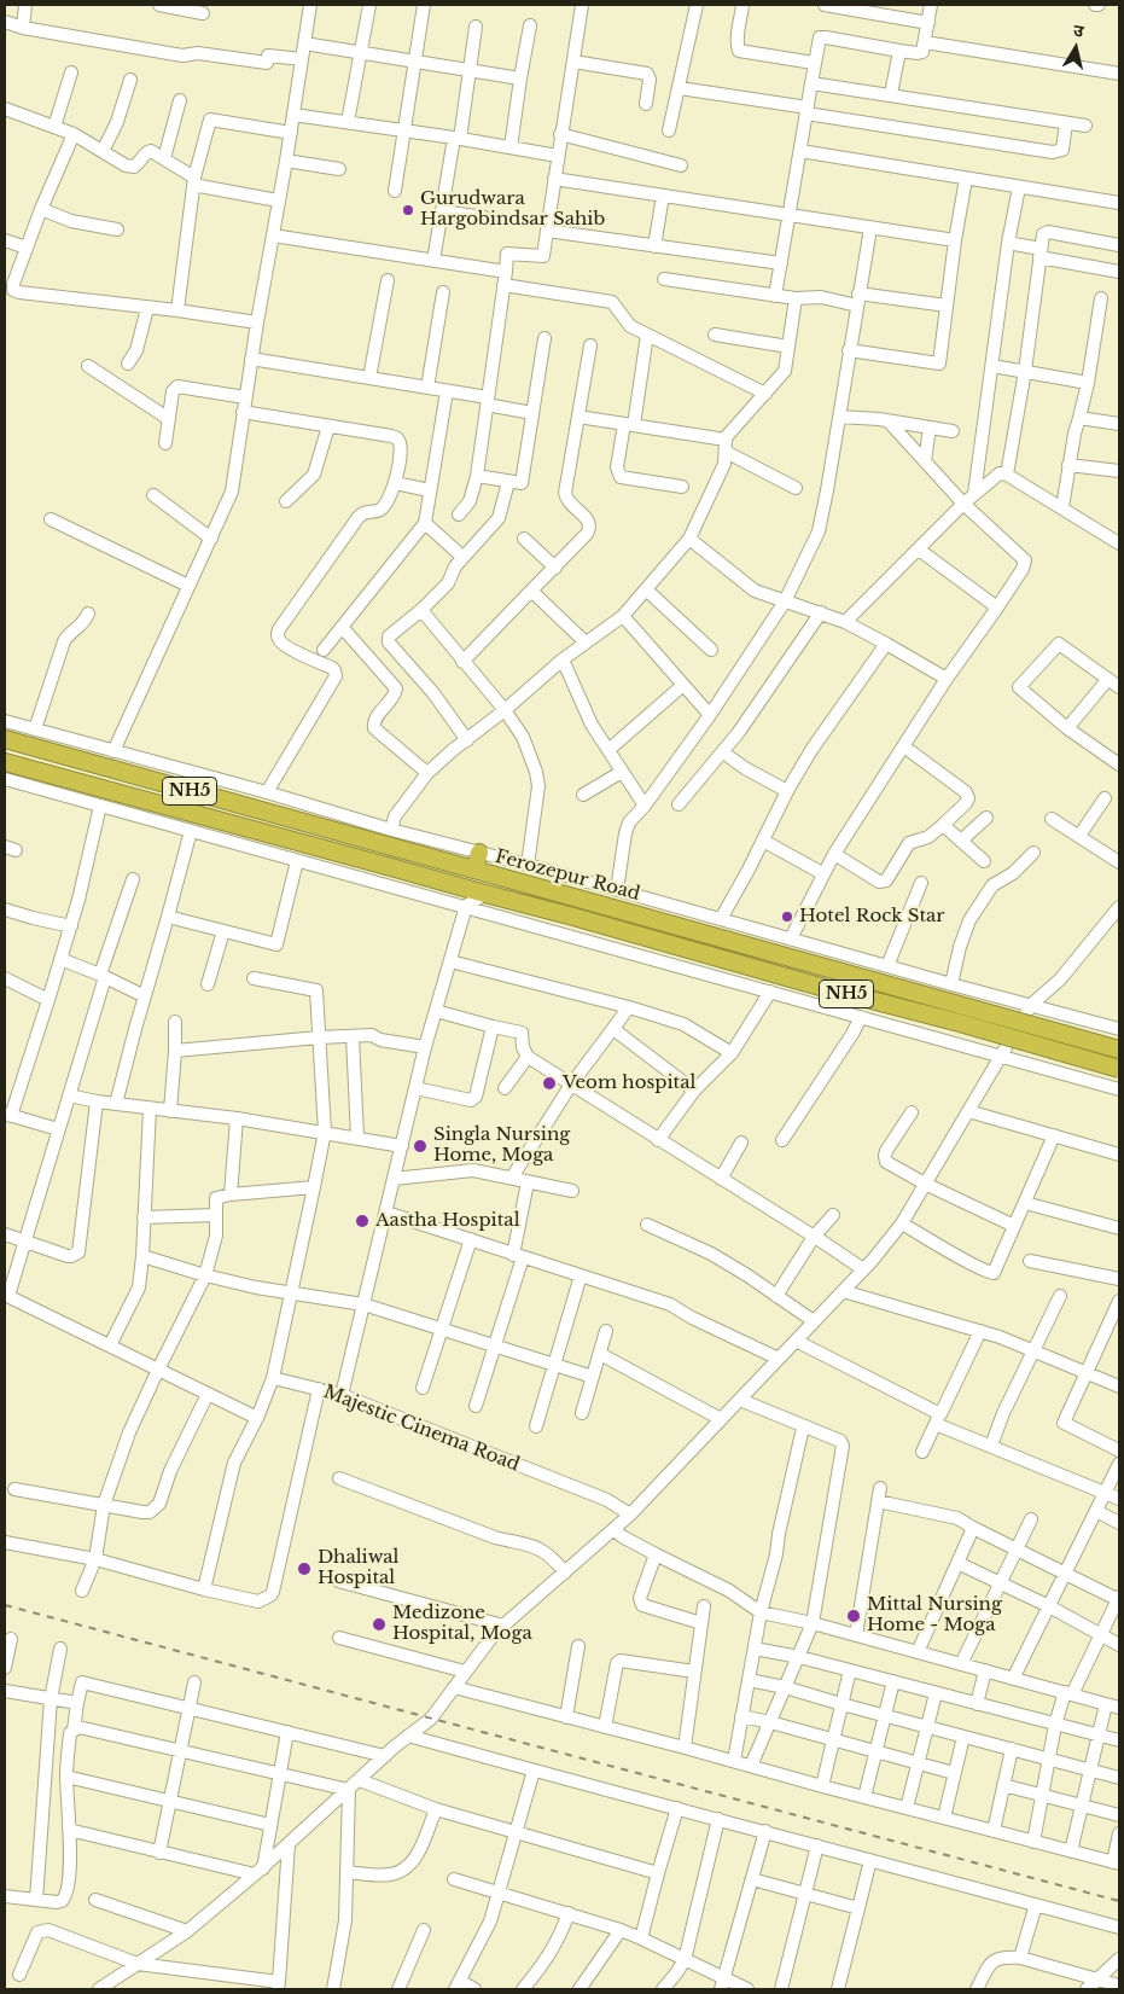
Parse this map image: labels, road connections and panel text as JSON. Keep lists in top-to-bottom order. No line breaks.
{"streets":{"highway":["NH5","Ferozepur Road"],"street":["Majestic Cinema Road"]},"places":["Gurudwara Hargobindsar Sahib","Hotel Rock Star","Veom hospital","Singla Nursing Home, Moga","Aastha Hospital","Dhaliwal Hospital","Mittal Nursing Home - Moga","Medizone Hospital, Moga"],"north":"top"}
